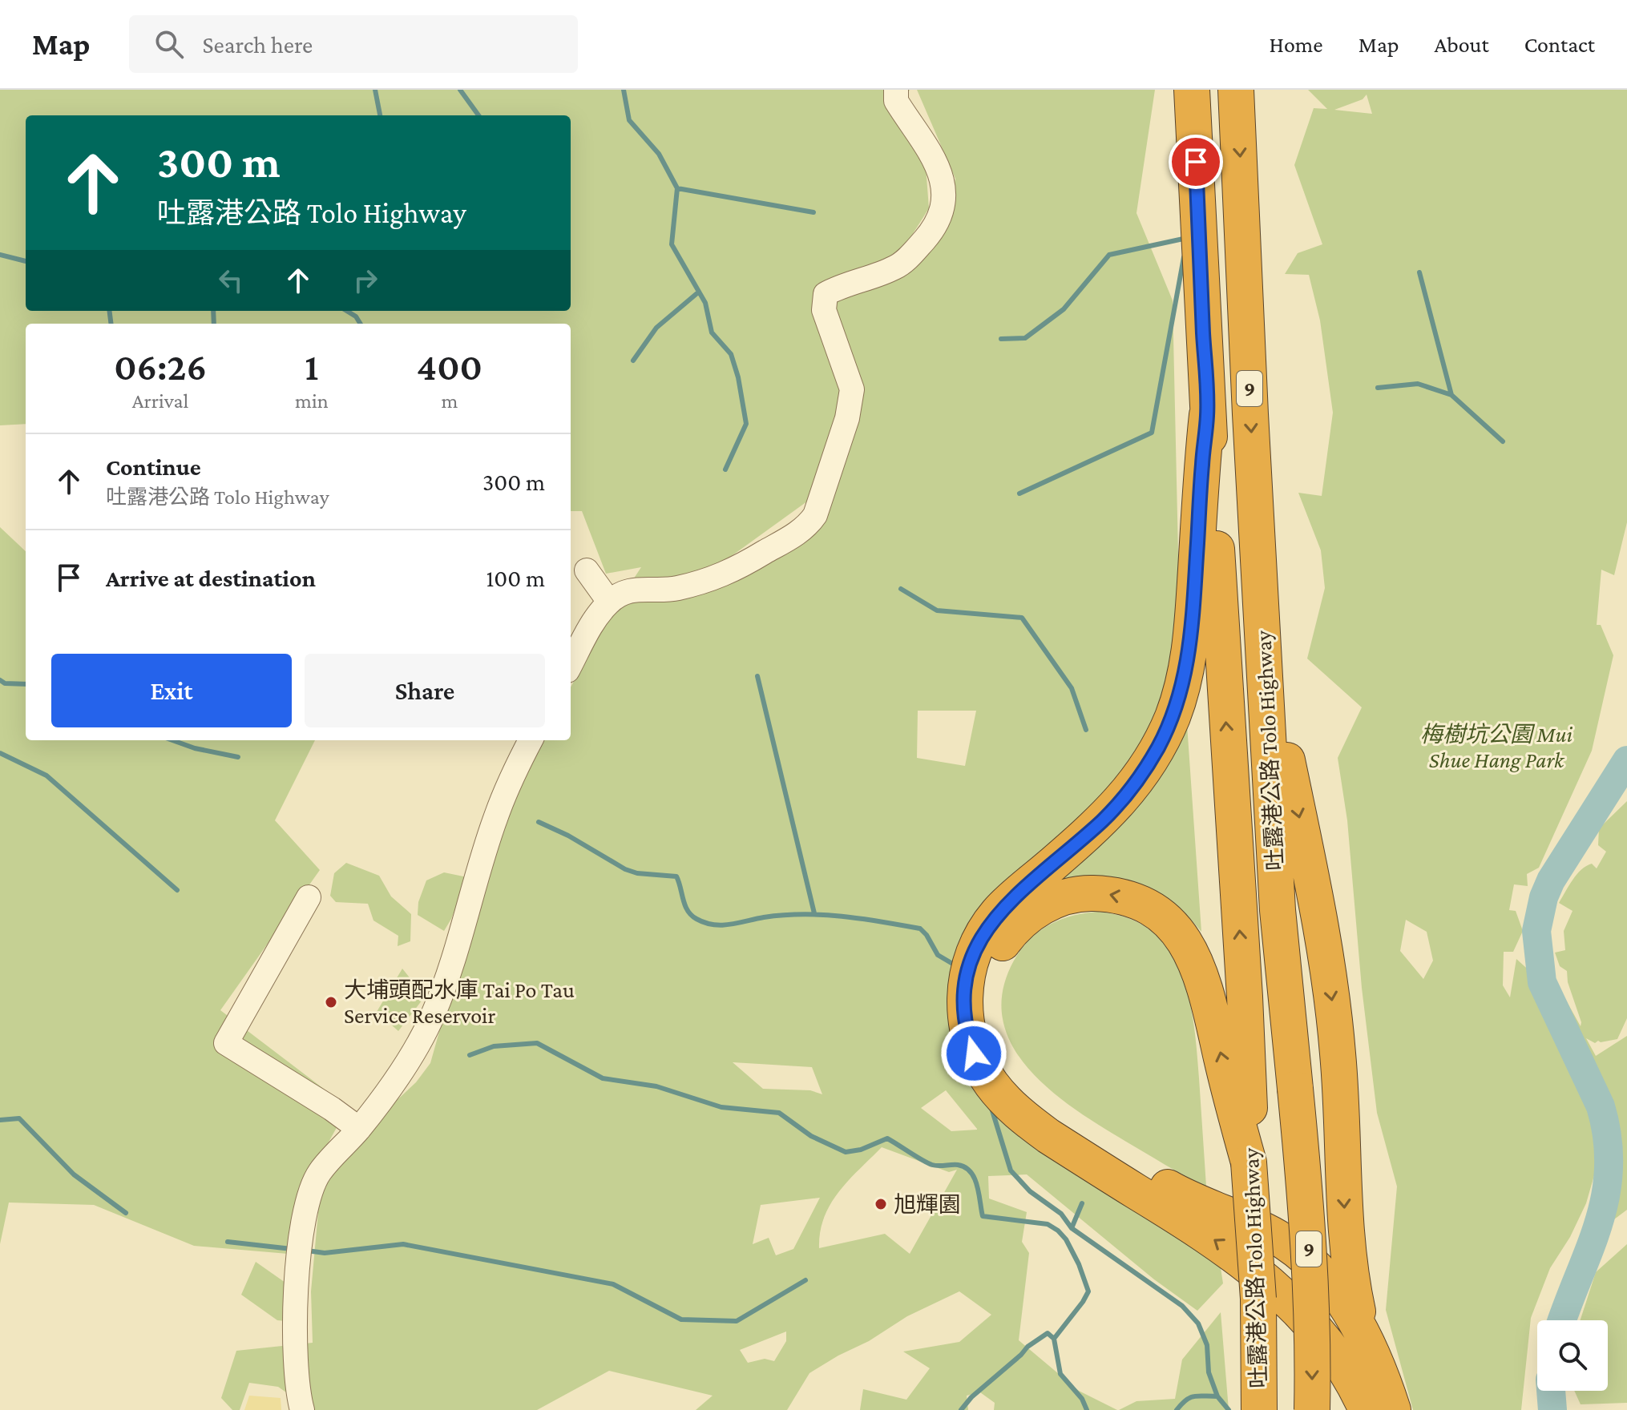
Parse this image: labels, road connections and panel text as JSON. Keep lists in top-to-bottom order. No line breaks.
{"streets":{"highway":["9","吐露港公路 Tolo Highway"]},"parks":["梅樹坑公園 Mui Shue Hang Park"],"places":["大埔頭配水庫 Tai Po Tau Service Reservoir","旭輝園"],"page":{"header":"Map","search":"Search here","nav":["Home","Map","About","Contact"],"turn":["300 m","吐露港公路 Tolo Highway"],"eta":["06:26","Arrival","1","min","400","m"],"list":[{"name":"Continue","note":"吐露港公路 Tolo Highway","value":"300 m"},{"name":"Arrive at destination","value":"100 m"}],"buttons":["Exit","Share"]}}
